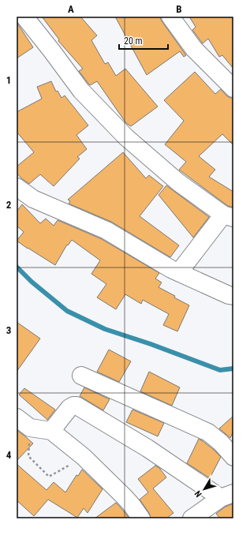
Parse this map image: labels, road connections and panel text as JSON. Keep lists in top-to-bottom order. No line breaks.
{"scale_bar":"20 m","north":"bottom left","grid":{"columns":["A","B"],"rows":["1","2","3","4"]}}
